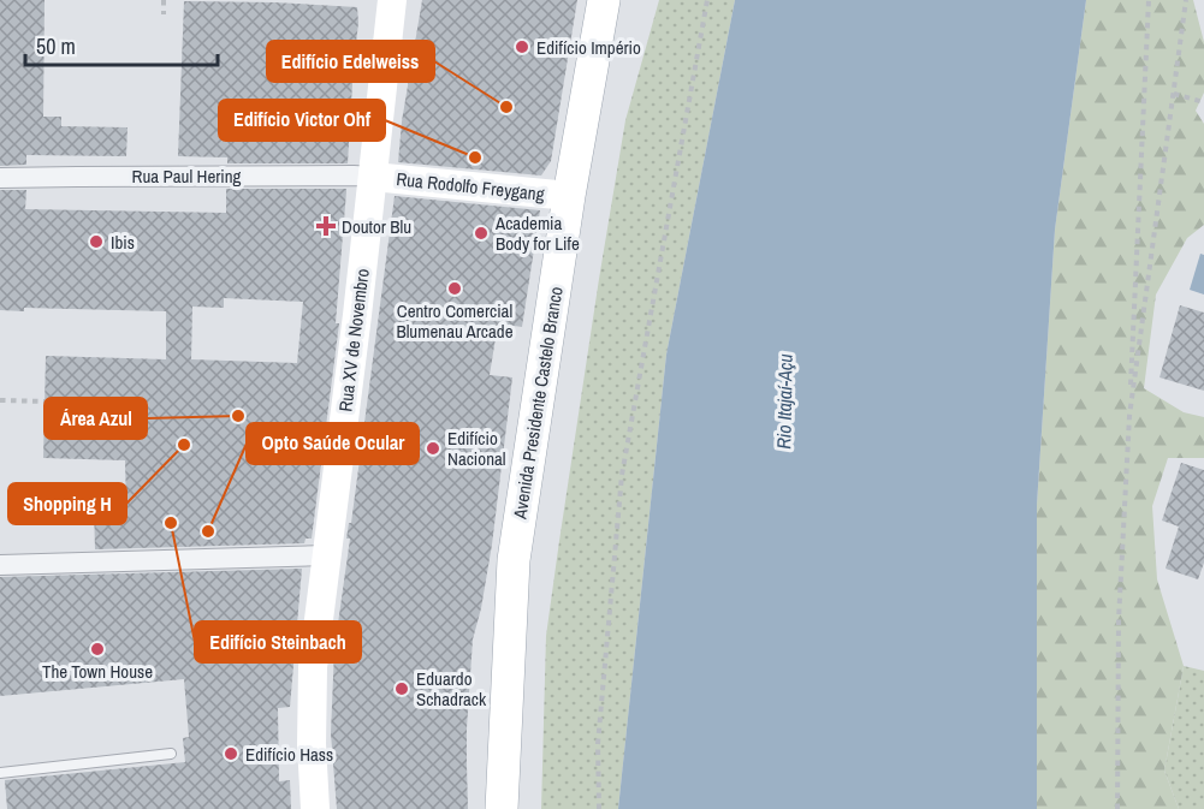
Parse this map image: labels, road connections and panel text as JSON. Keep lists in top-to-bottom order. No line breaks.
{"streets":{"main road":["Avenida Presidente Castelo Branco"],"street":["Rua Paul Hering","Rua Rodolfo Freygang","Rua XV de Novembro"]},"crossings":[["Rua Paul Hering","Rua Rodolfo Freygang"],["Rua Paul Hering","Rua XV de Novembro"],["Rua Rodolfo Freygang","Rua XV de Novembro"],["Rua Rodolfo Freygang","Avenida Presidente Castelo Branco"]],"water":["Rio Itajaí-Açu"],"places":{"other":["Edifício Império","Edifício Edelweiss","Edifício Victor Ohf","Academia Body for Life","Ibis","Centro Comercial Blumenau Arcade","Área Azul","Shopping H","Edifício Nacional","Edifício Steinbach","Opto Saúde Ocular","The Town House","Eduardo Schadrack","Edifício Hass"],"health":["Doutor Blu"]},"scale_bar":"50 m"}
